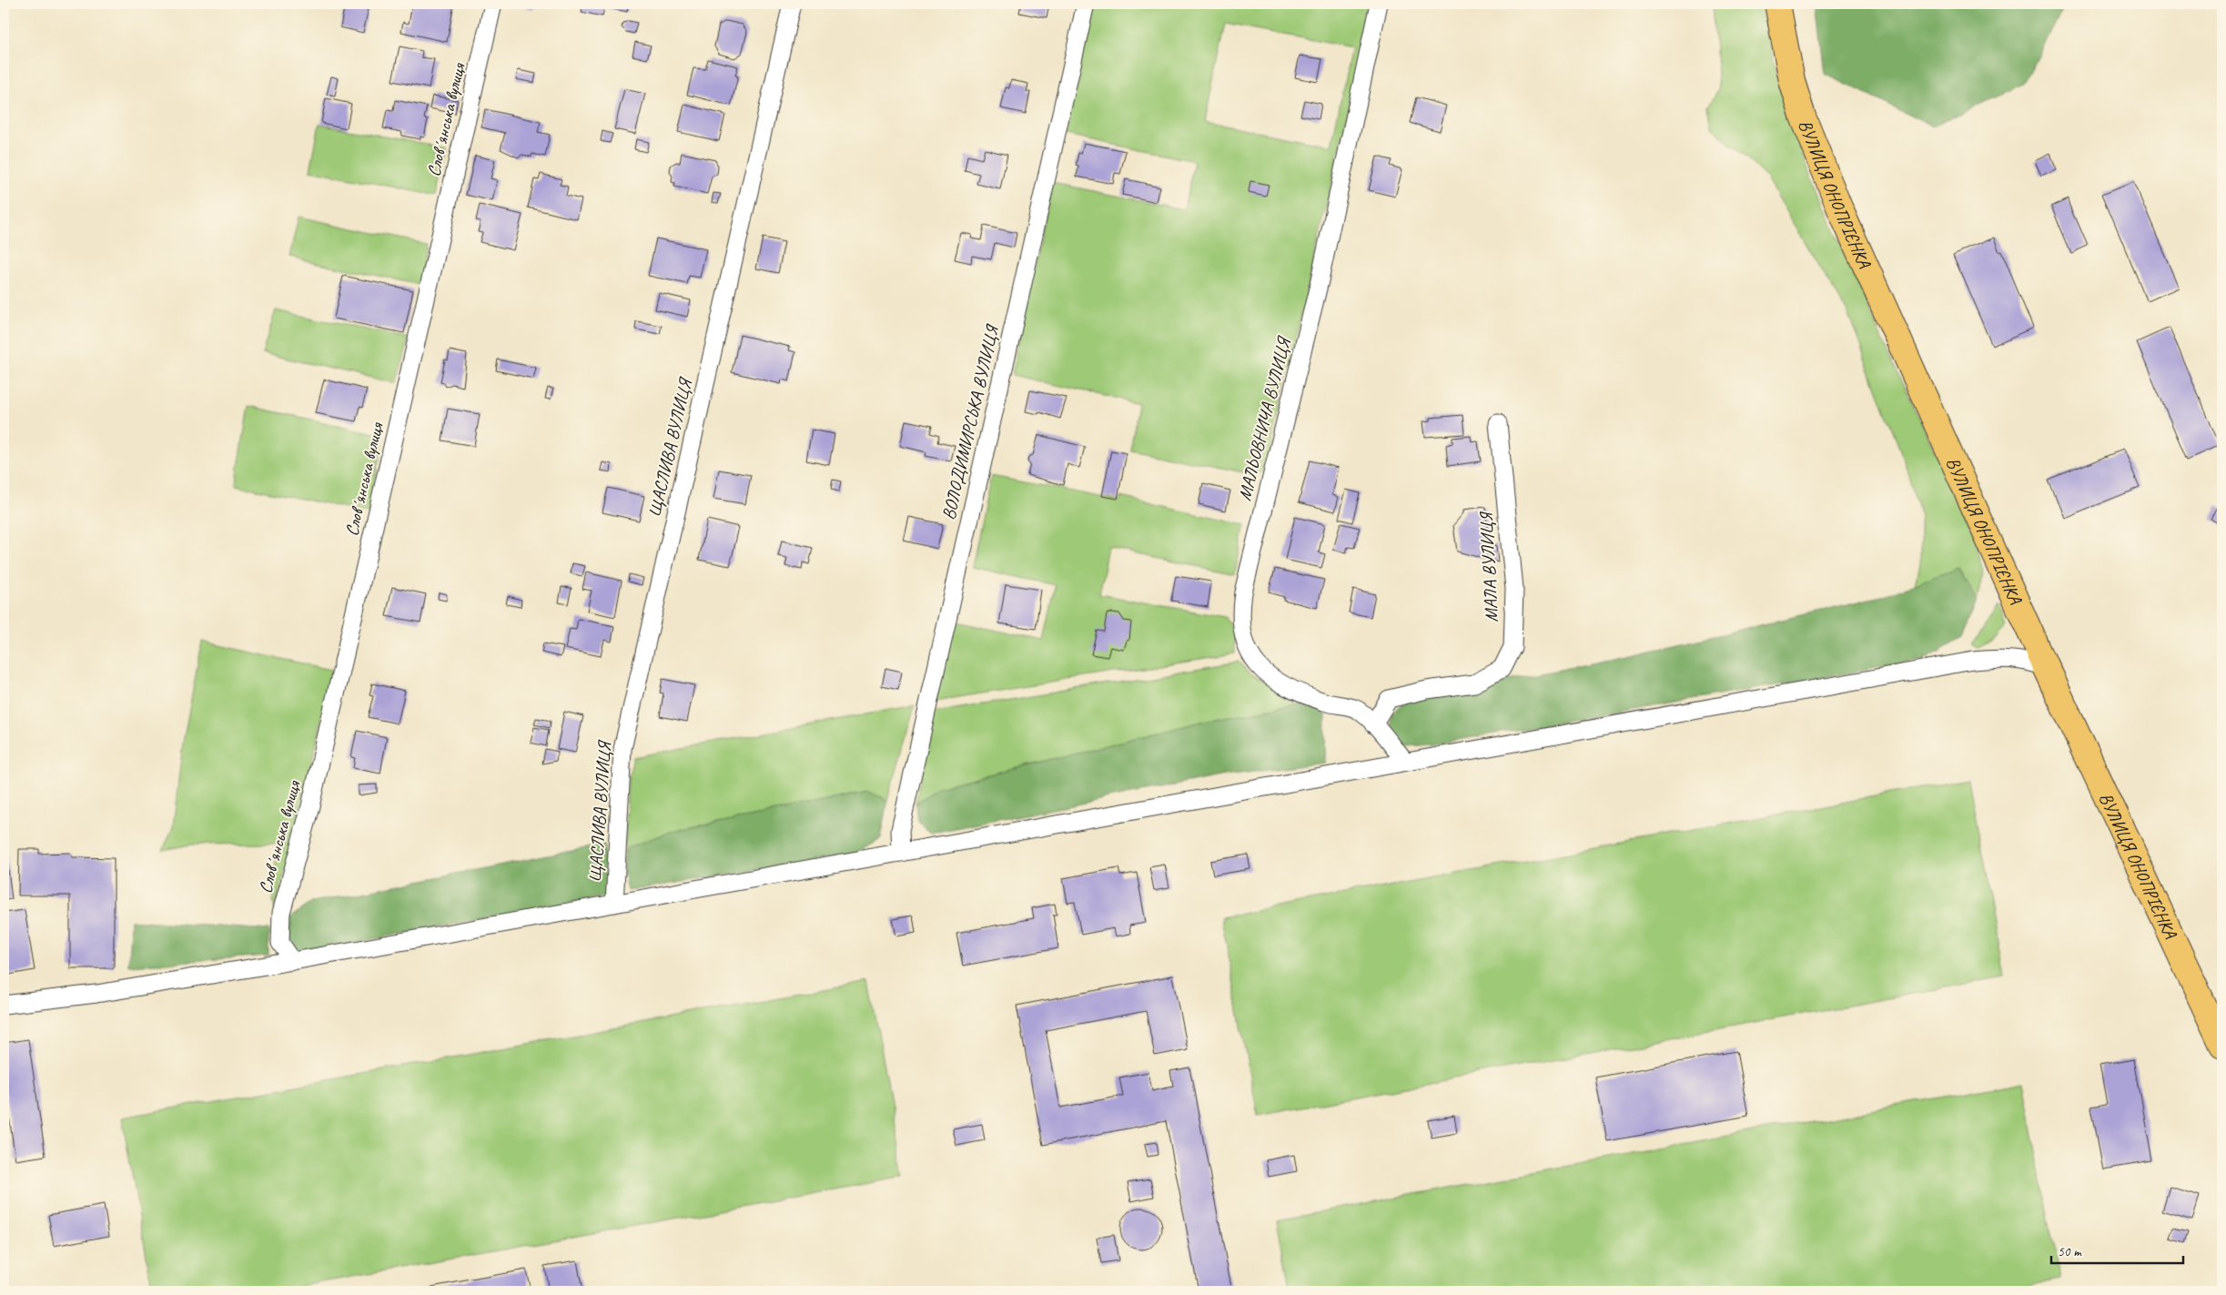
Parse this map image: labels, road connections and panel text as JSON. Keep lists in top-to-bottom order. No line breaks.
{"streets":{"main road":["ВУЛИЦЯ ОНОПРІЄНКА"],"street":["Словʼянська вулиця","МАЛЬОВНИЧА ВУЛИЦЯ","ВОЛОДИМИРСЬКА ВУЛИЦЯ","ЩАСЛИВА ВУЛИЦЯ","МАЛА ВУЛИЦЯ"]},"crossings":[["МАЛЬОВНИЧА ВУЛИЦЯ","МАЛА ВУЛИЦЯ"]],"scale_bar":"50 m"}
